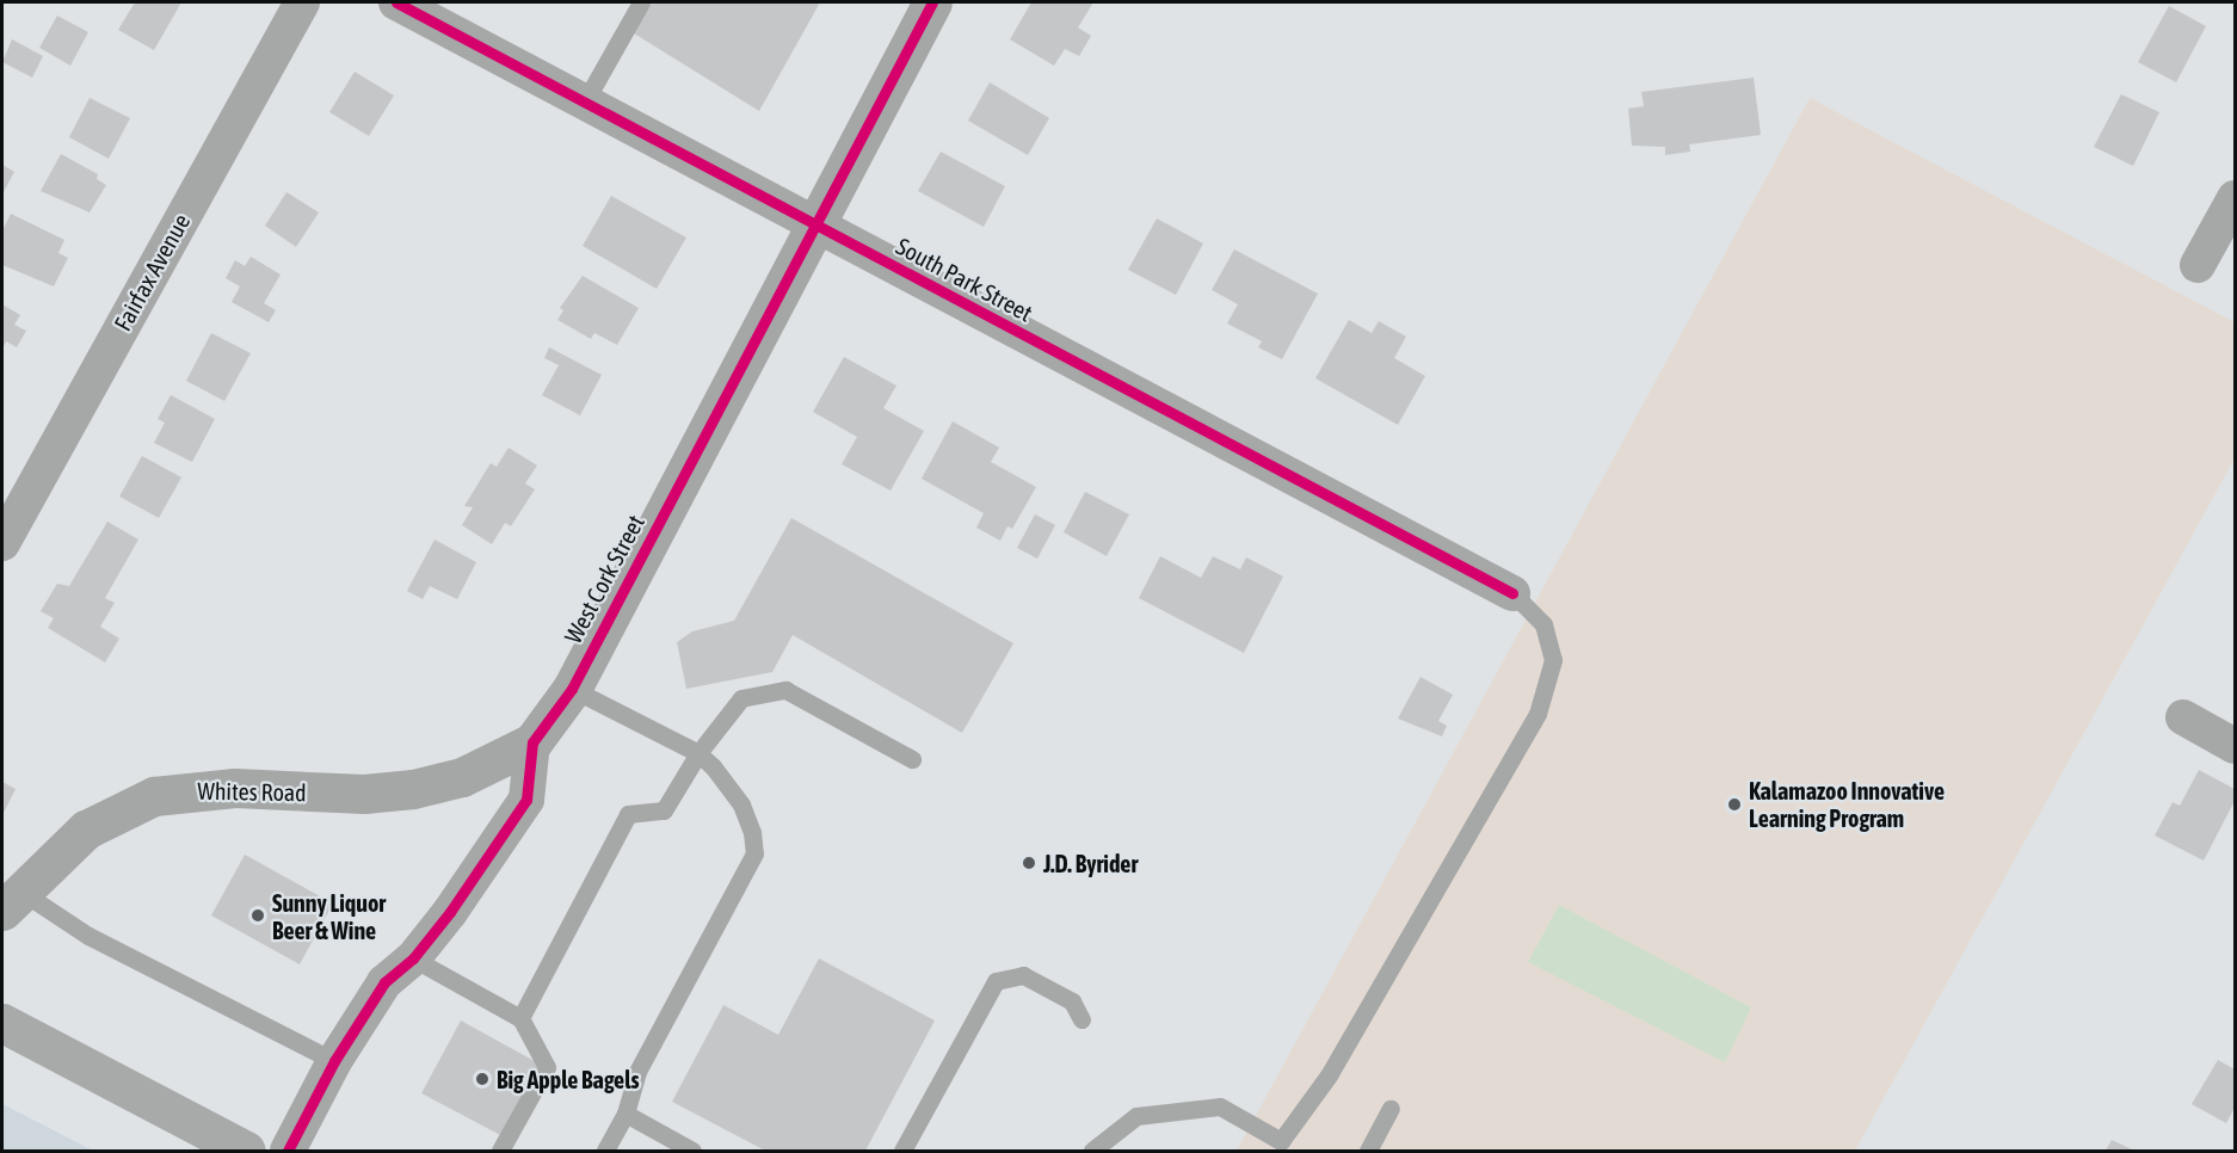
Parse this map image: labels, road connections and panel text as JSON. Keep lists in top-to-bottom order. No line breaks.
{"streets":{"street":["Fairfax Avenue","South Park Street","West Cork Street","Whites Road"]},"crossings":[["South Park Street","West Cork Street"],["West Cork Street","Whites Road"]],"places":["Kalamazoo Innovative Learning Program","J.D. Byrider","Sunny Liquor Beer & Wine","Big Apple Bagels"]}
